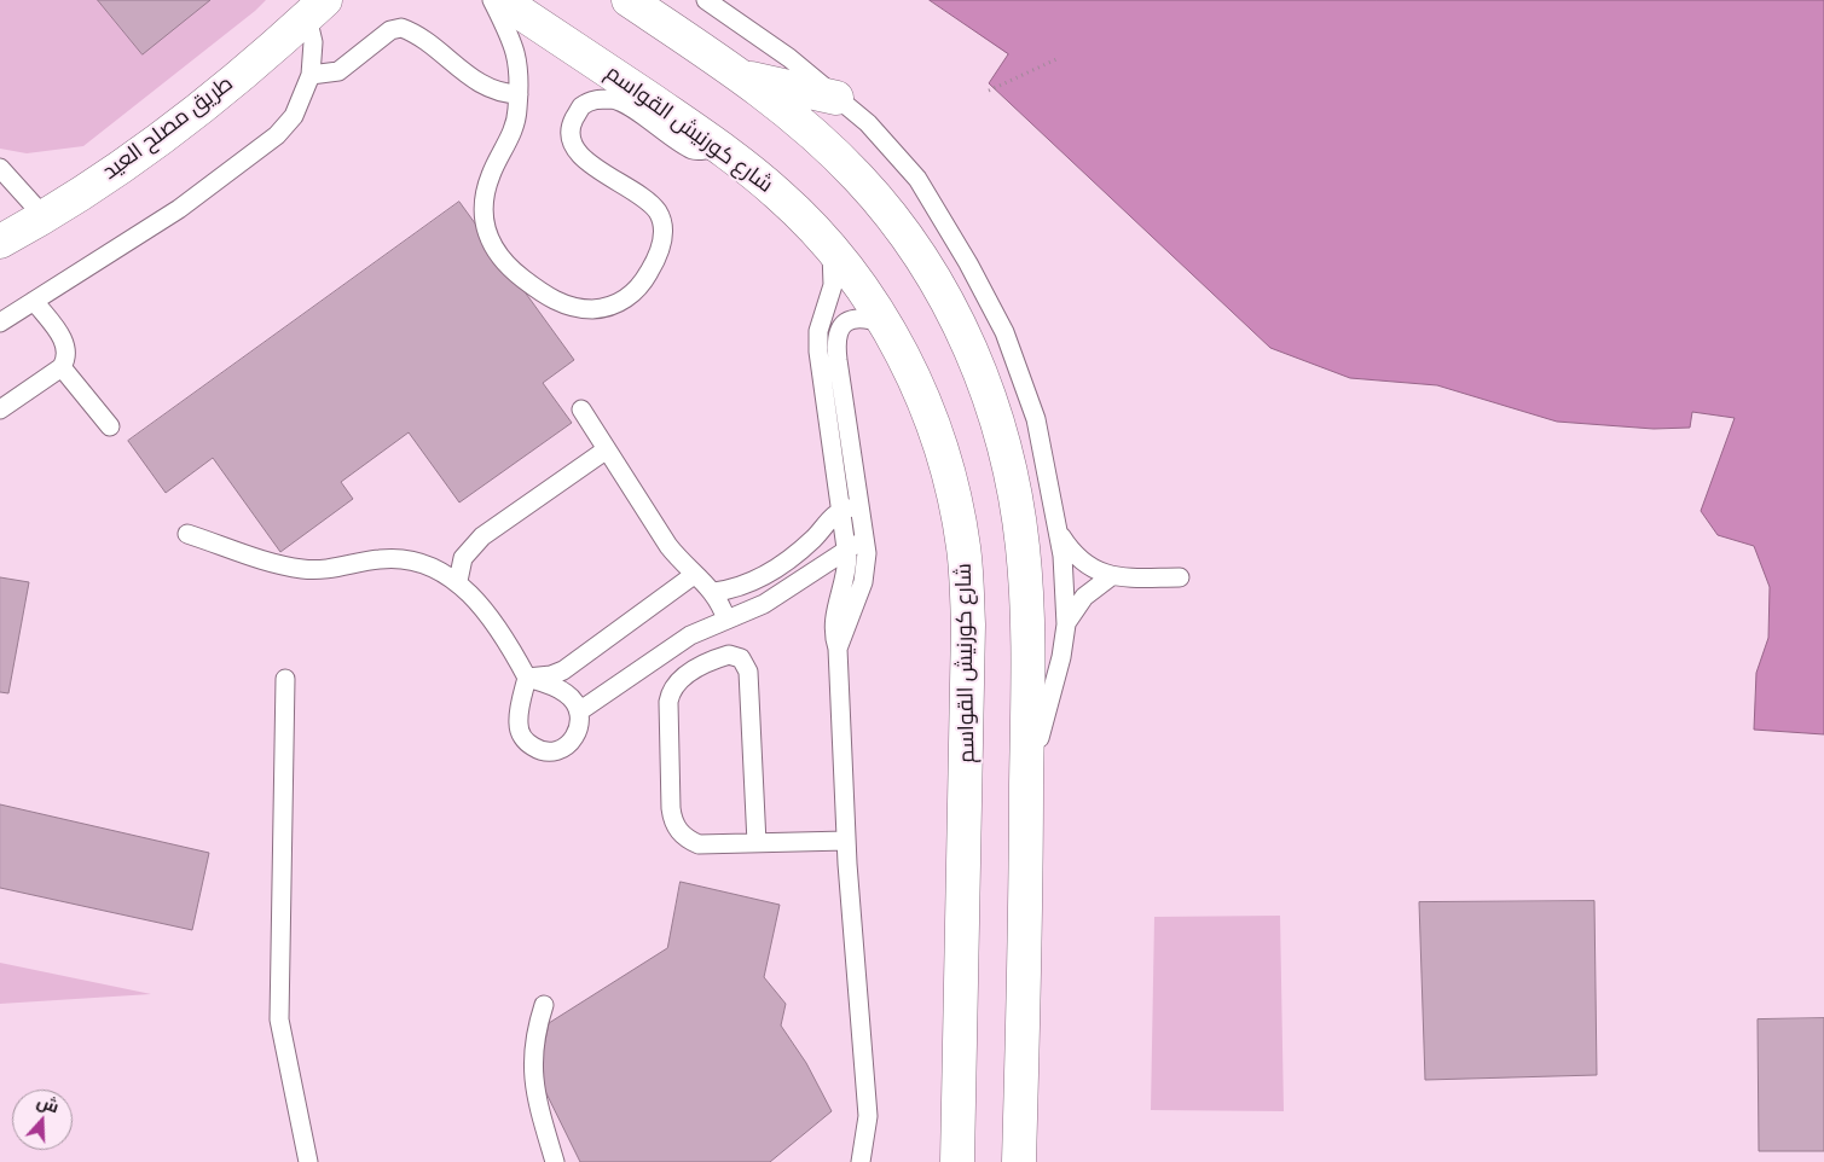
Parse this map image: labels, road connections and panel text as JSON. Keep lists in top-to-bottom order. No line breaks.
{"streets":{"main road":["طريق مصلح العيد","شارع كورنيش القواسم"]},"north":"top"}
